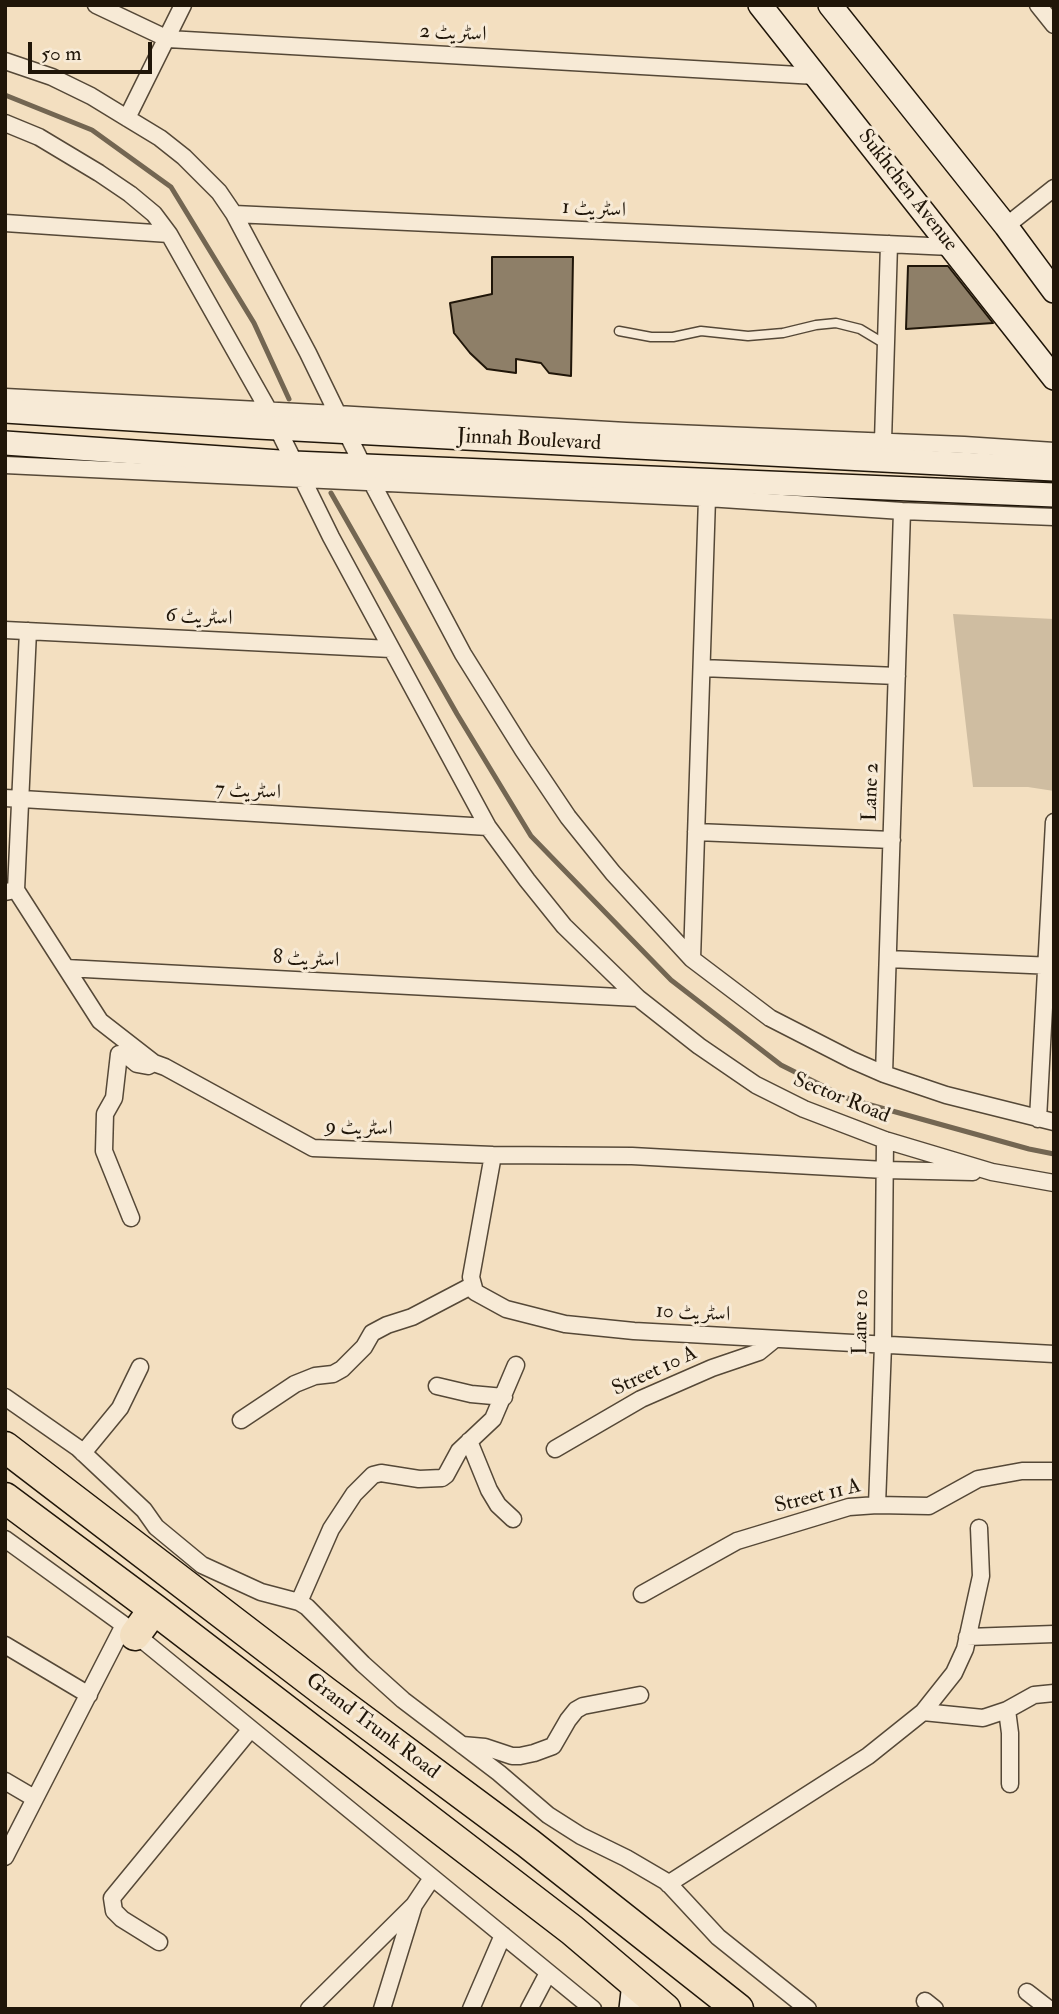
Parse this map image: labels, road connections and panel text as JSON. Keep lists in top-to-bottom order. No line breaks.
{"streets":{"highway":["Grand Trunk Road"],"street":["اسٹریٹ 2","Sukhchen Avenue","اسٹریٹ 1","Jinnah Boulevard","اسٹریٹ 6","اسٹریٹ 7","Lane 2","اسٹریٹ 8","Sector Road","اسٹریٹ 9","اسٹریٹ 10","Lane 10","Street 10 A","Street 11 A"]},"crossings":[["اسٹریٹ 2","Sukhchen Avenue"],["Sukhchen Avenue","اسٹریٹ 1"],["Jinnah Boulevard","Sector Road"],["اسٹریٹ 6","Sector Road"],["اسٹریٹ 7","Sector Road"],["اسٹریٹ 8","Sector Road"],["اسٹریٹ 8","اسٹریٹ 9"],["Sector Road","اسٹریٹ 9"],["Sector Road","Lane 10"],["اسٹریٹ 9","Lane 10"],["اسٹریٹ 10","Lane 10"],["اسٹریٹ 10","Street 10 A"],["Lane 10","Street 11 A"]],"scale_bar":"50 m"}
